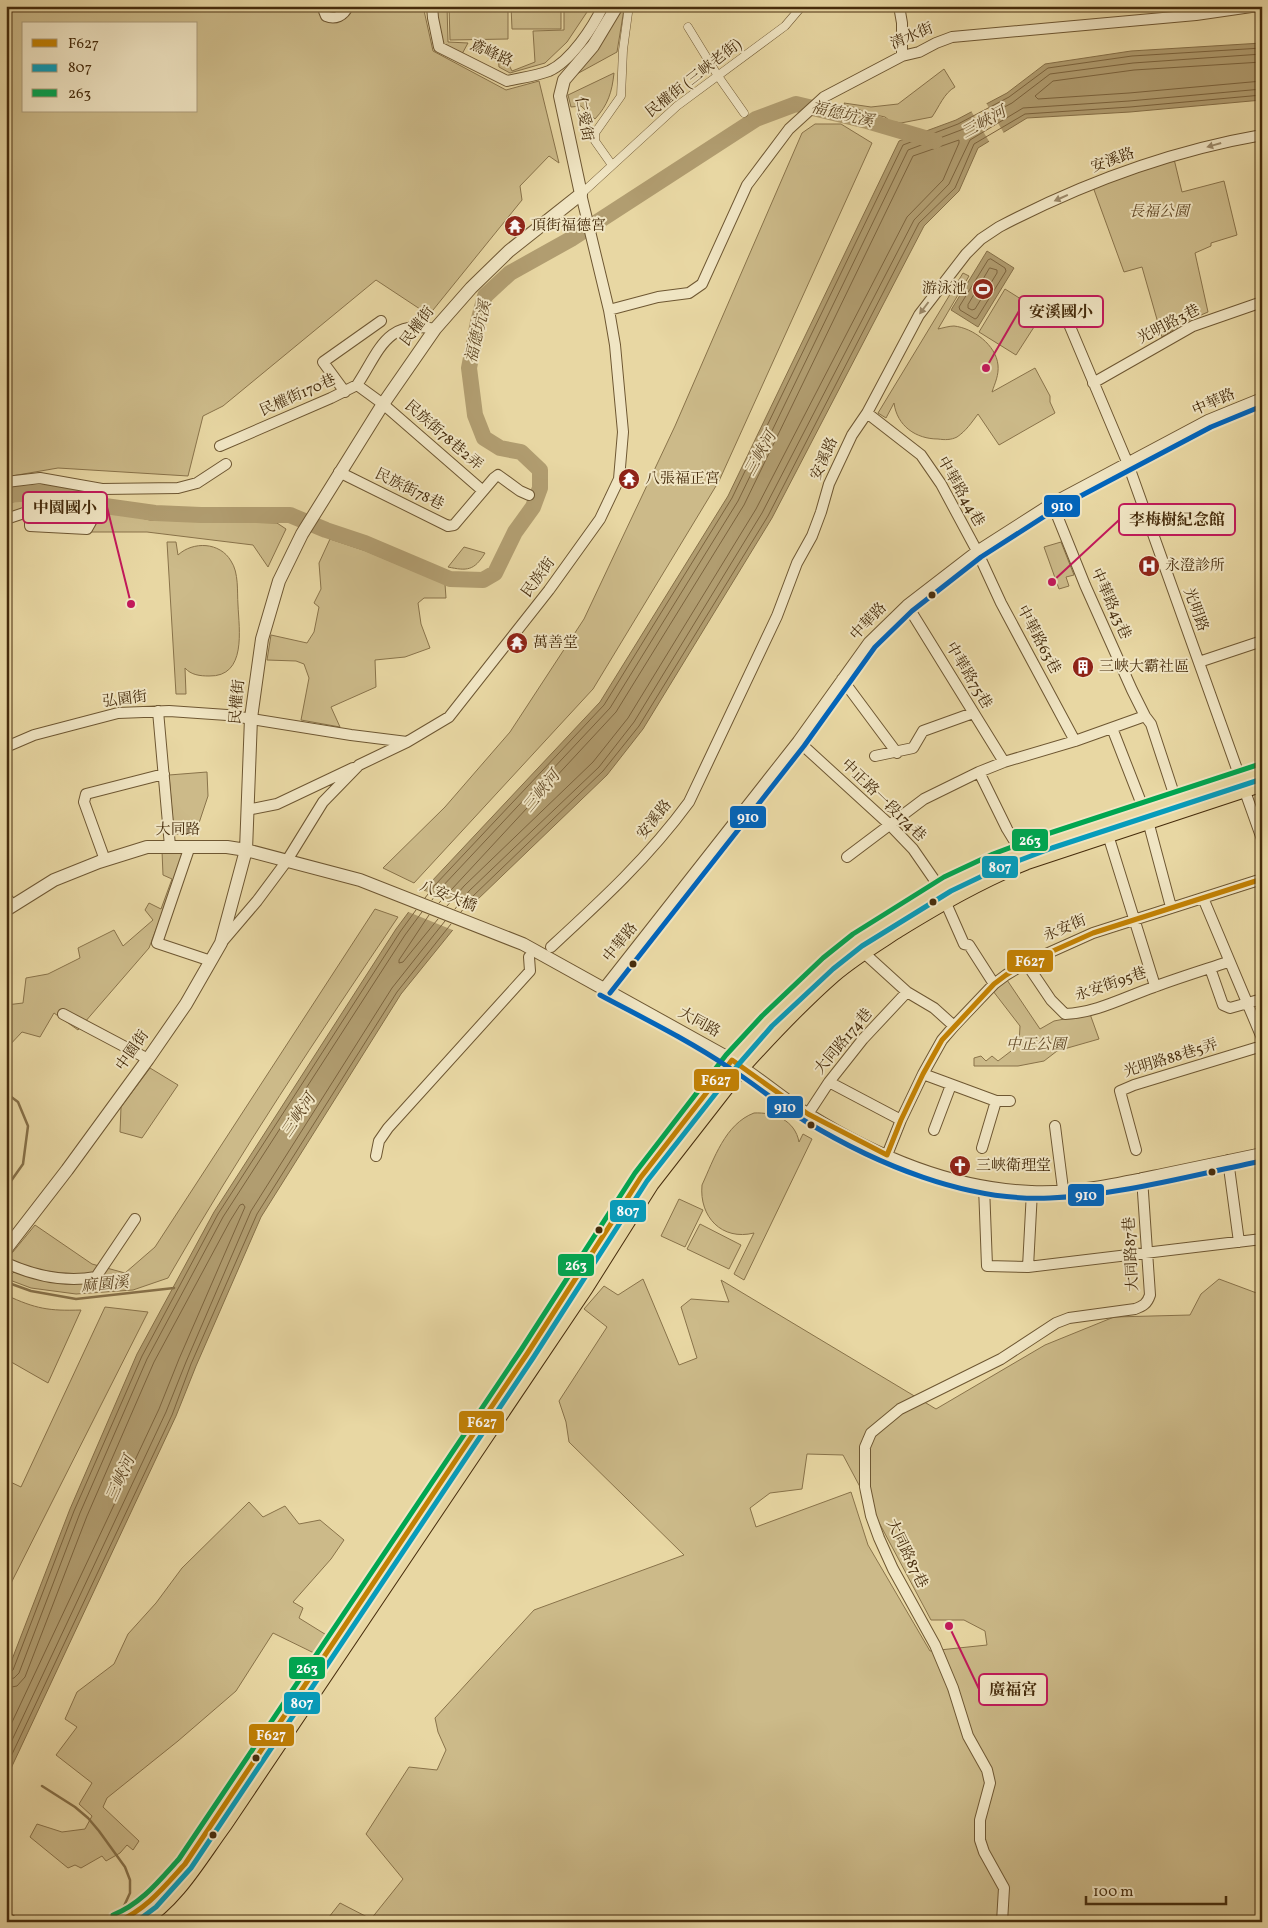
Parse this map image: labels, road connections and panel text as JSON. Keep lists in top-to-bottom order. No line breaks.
{"streets":{"street":["清水街","鳶峰路","民權街 (三峽老街)","仁愛街","安溪路","光明路3巷","民權街","民權街170巷","中華路","民族街78巷2弄","民族街78巷","中華路44巷","民族街","中華路43巷","光明路","中華路63巷","中華路75巷","弘園街","中正路一段174巷","大同路","八安大橋","永安街","永安街95巷","大同路174巷","中園街","光明路88巷5弄","大同路87巷"]},"crossings":[["清水街","民族街"],["民權街 (三峽老街)","仁愛街"],["民權街 (三峽老街)","民權街"],["民權街 (三峽老街)","民族街"],["仁愛街","民權街"],["仁愛街","民族街"],["安溪路","中華路44巷"],["光明路3巷","光明路"],["民權街","民權街170巷"],["民權街","民族街78巷2弄"],["民權街","民族街78巷"],["民權街","民族街"],["民權街","弘園街"],["民權街","大同路"],["民權街","中園街"],["民權街170巷","民族街78巷2弄"],["中華路","中華路44巷"],["中華路","中華路43巷"],["中華路","光明路"],["中華路","中華路63巷"],["中華路","中華路75巷"],["中華路","中正路一段174巷"],["中華路","大同路"],["民族街78巷2弄","民族街78巷"],["中華路44巷","中華路63巷"],["中正路一段174巷","永安街"],["大同路","八安大橋"],["大同路","永安街"],["大同路","大同路174巷"],["大同路","中園街"],["大同路","大同路87巷"],["永安街","永安街95巷"]],"one_way":["安溪路"],"water":["福德坑溪","三峽河","麻園溪"],"parks":["長福公園","中正公園"],"places":{"temple":["頂街福德宮","八張福正宮","萬善堂"],"sports":["游泳池"],"other":["安溪國小","李梅樹紀念館","中園國小","廣福宮"],"hospital":["永澄診所"],"building":["三峽大霸社區"],"church":["三峽衛理堂"]},"lines":["transit line 910","transit line 263","transit line 807","transit line F627"],"legend":["F627","807","263"],"scale_bar":"100 m"}
